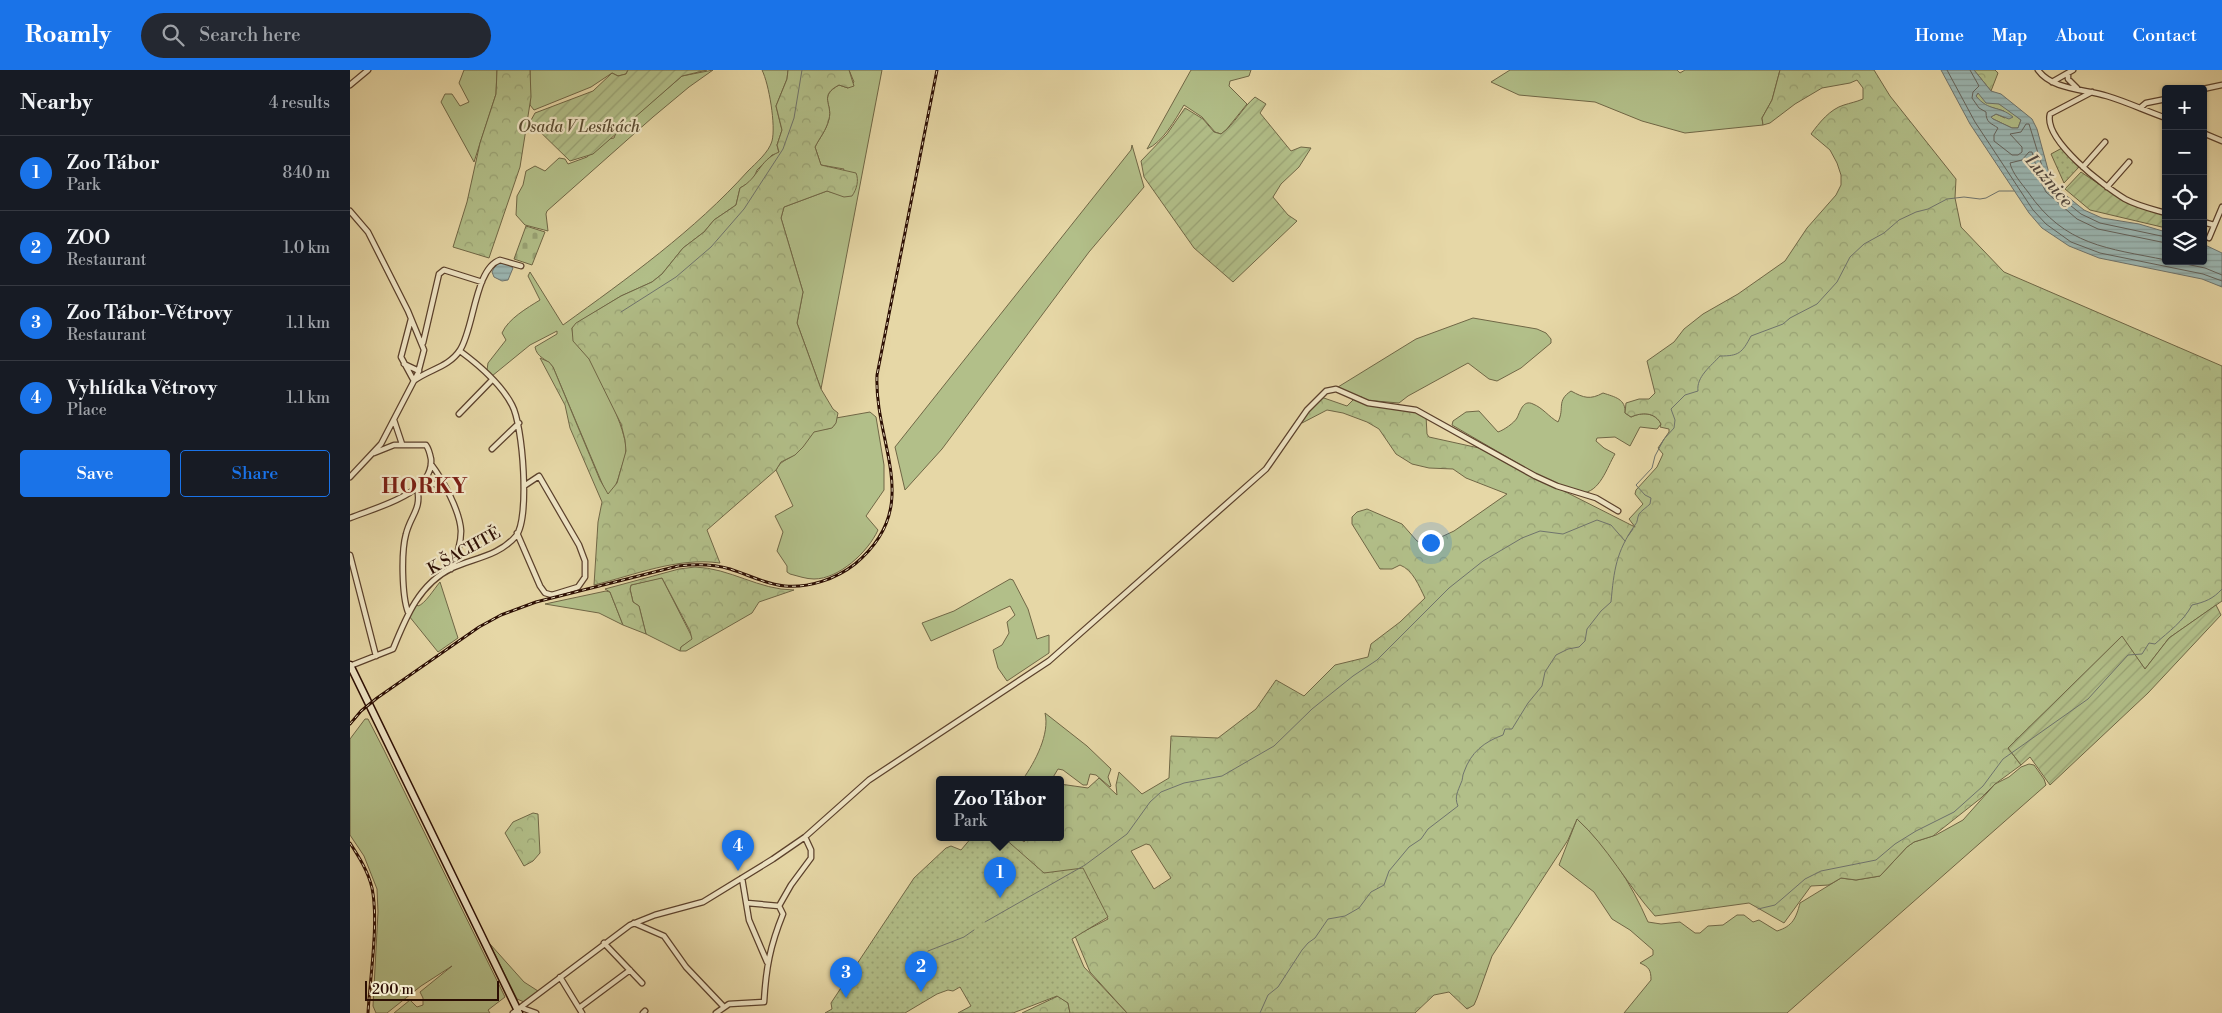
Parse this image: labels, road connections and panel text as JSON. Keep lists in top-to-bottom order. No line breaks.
{"streets":{"street":["K ŠACHTĚ"]},"districts":["HORKY"],"water":["Lužnice"],"parks":["Osada V Lesíkách"],"scale_bar":"200 m","page":{"header":"Roamly","search":"Search here","nav":["Home","Map","About","Contact"],"heading":["Nearby","4 results"],"map_buttons":["+","−"],"list":[{"mark":"1","name":"Zoo Tábor","note":"Park","value":"840 m"},{"mark":"2","name":"ZOO","note":"Restaurant","value":"1.0 km"},{"mark":"3","name":"Zoo Tábor-Větrovy","note":"Restaurant","value":"1.1 km"},{"mark":"4","name":"Vyhlídka Větrovy","note":"Place","value":"1.1 km"}],"buttons":["Save","Share"],"popup":["Zoo Tábor","Park"],"pins":["4","1","2","3"],"scale":"200 m"}}
